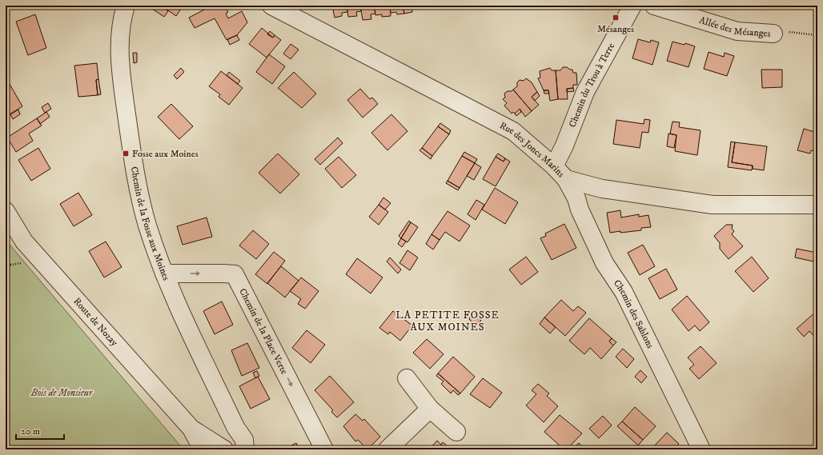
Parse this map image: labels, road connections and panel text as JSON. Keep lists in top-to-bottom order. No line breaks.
{"streets":{"street":["Allée des Mésanges","Chemin du Trou à Terre","Rue des Joncs Marins","Chemin de la Fosse aux Moines","Chemin des Sablons","Route de Nozay","Chemin de la Place Verte"]},"crossings":[["Chemin du Trou à Terre","Rue des Joncs Marins"],["Rue des Joncs Marins","Chemin des Sablons"],["Chemin de la Fosse aux Moines","Chemin de la Place Verte"]],"one_way":["Chemin de la Place Verte"],"districts":["LA PETITE FOSSE AUX MOINES"],"parks":["Bois de Monsieur"],"places":{"transit":["Mésanges","Fosse aux Moines"]},"scale_bar":"20 m"}
